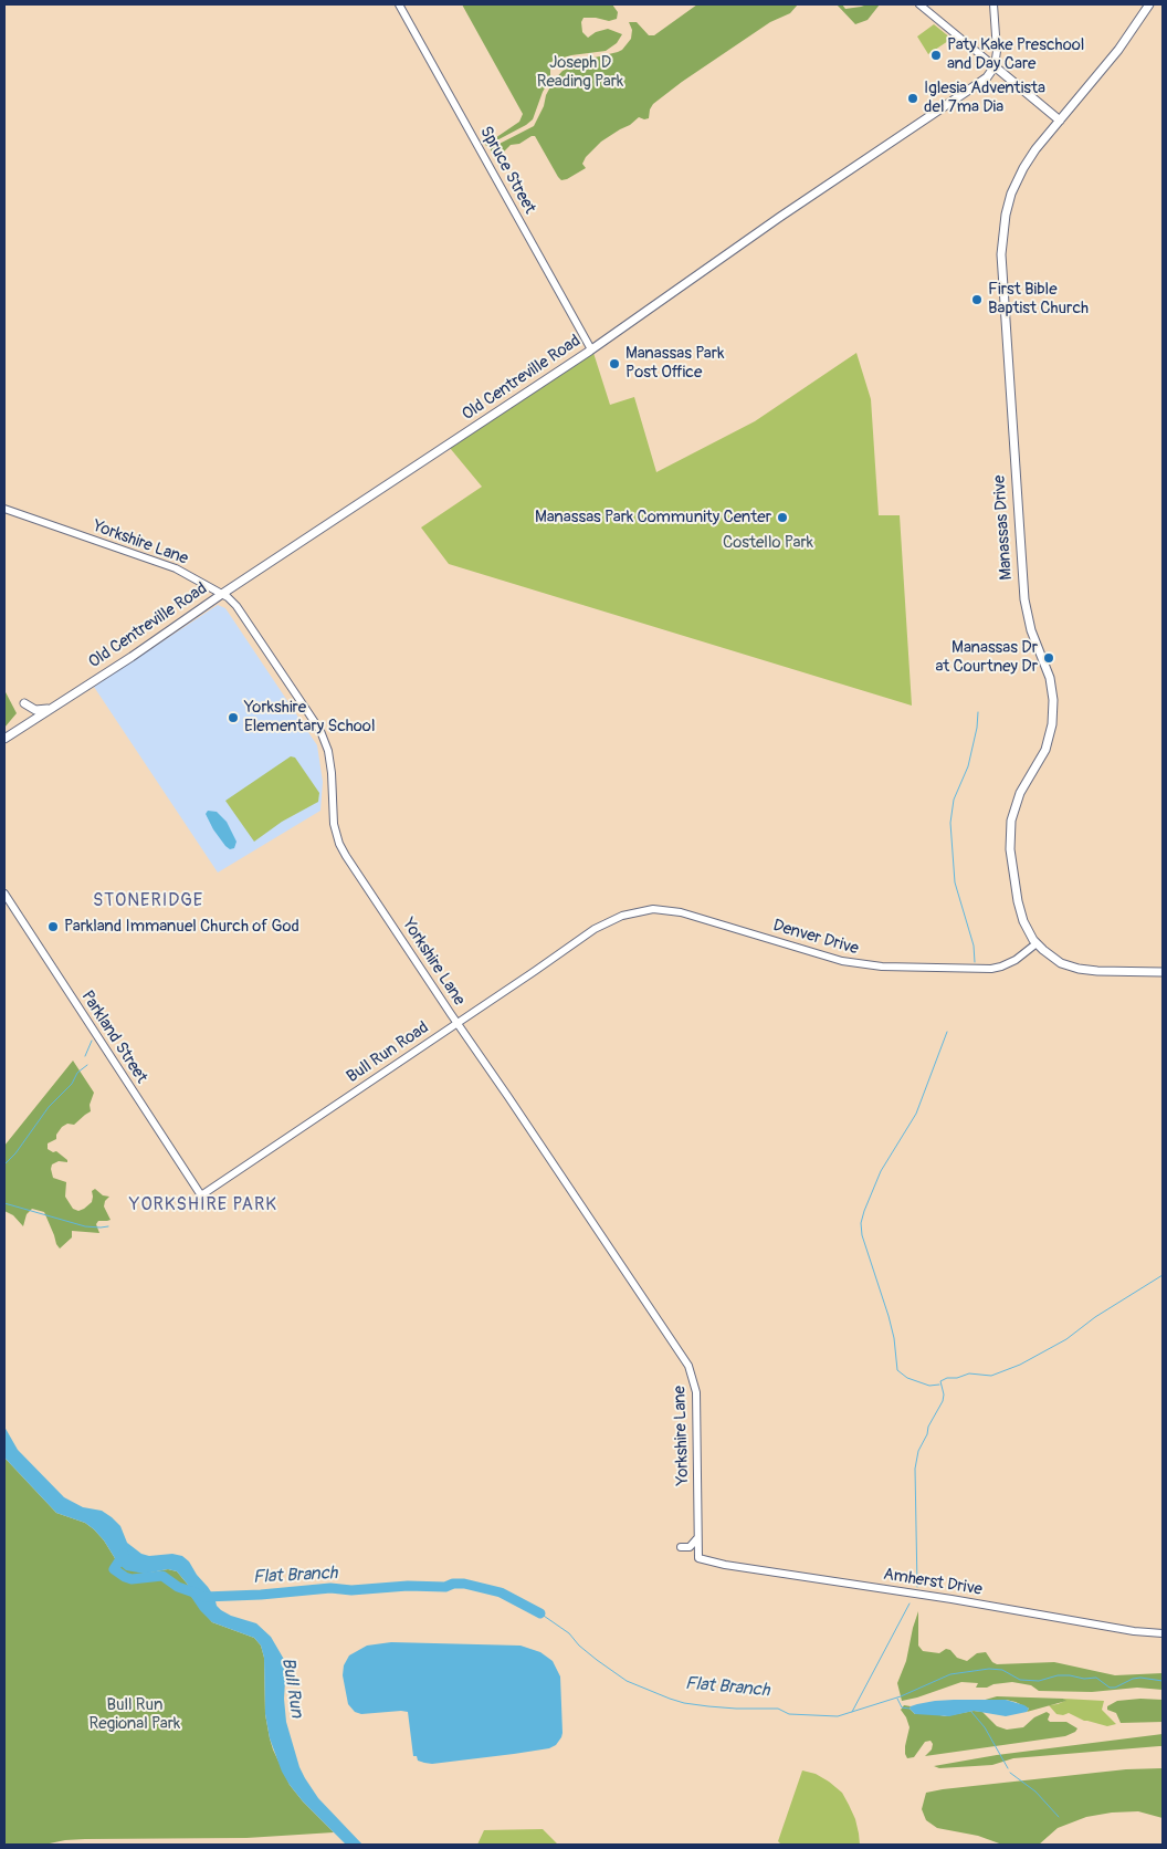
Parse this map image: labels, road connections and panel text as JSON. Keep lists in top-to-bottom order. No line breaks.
{"streets":{"main road":["Old Centreville Road","Manassas Drive"],"street":["Spruce Street","Yorkshire Lane","Denver Drive","Parkland Street","Bull Run Road","Amherst Drive"]},"crossings":[["Spruce Street","Old Centreville Road"],["Old Centreville Road","Yorkshire Lane"],["Manassas Drive","Denver Drive"],["Yorkshire Lane","Bull Run Road"],["Yorkshire Lane","Amherst Drive"],["Denver Drive","Bull Run Road"],["Parkland Street","Bull Run Road"]],"districts":["STONERIDGE","YORKSHIRE PARK"],"water":["Flat Branch","Bull Run"],"parks":["Joseph D Reading Park","Costello Park","Bull Run Regional Park"],"places":["Paty Kake Preschool and Day Care","Iglesia Adventista del 7ma Dia","First Bible Baptist Church","Manassas Park Post Office","Manassas Park Community Center","Manassas Dr at Courtney Dr","Yorkshire Elementary School","Parkland Immanuel Church of God"]}
